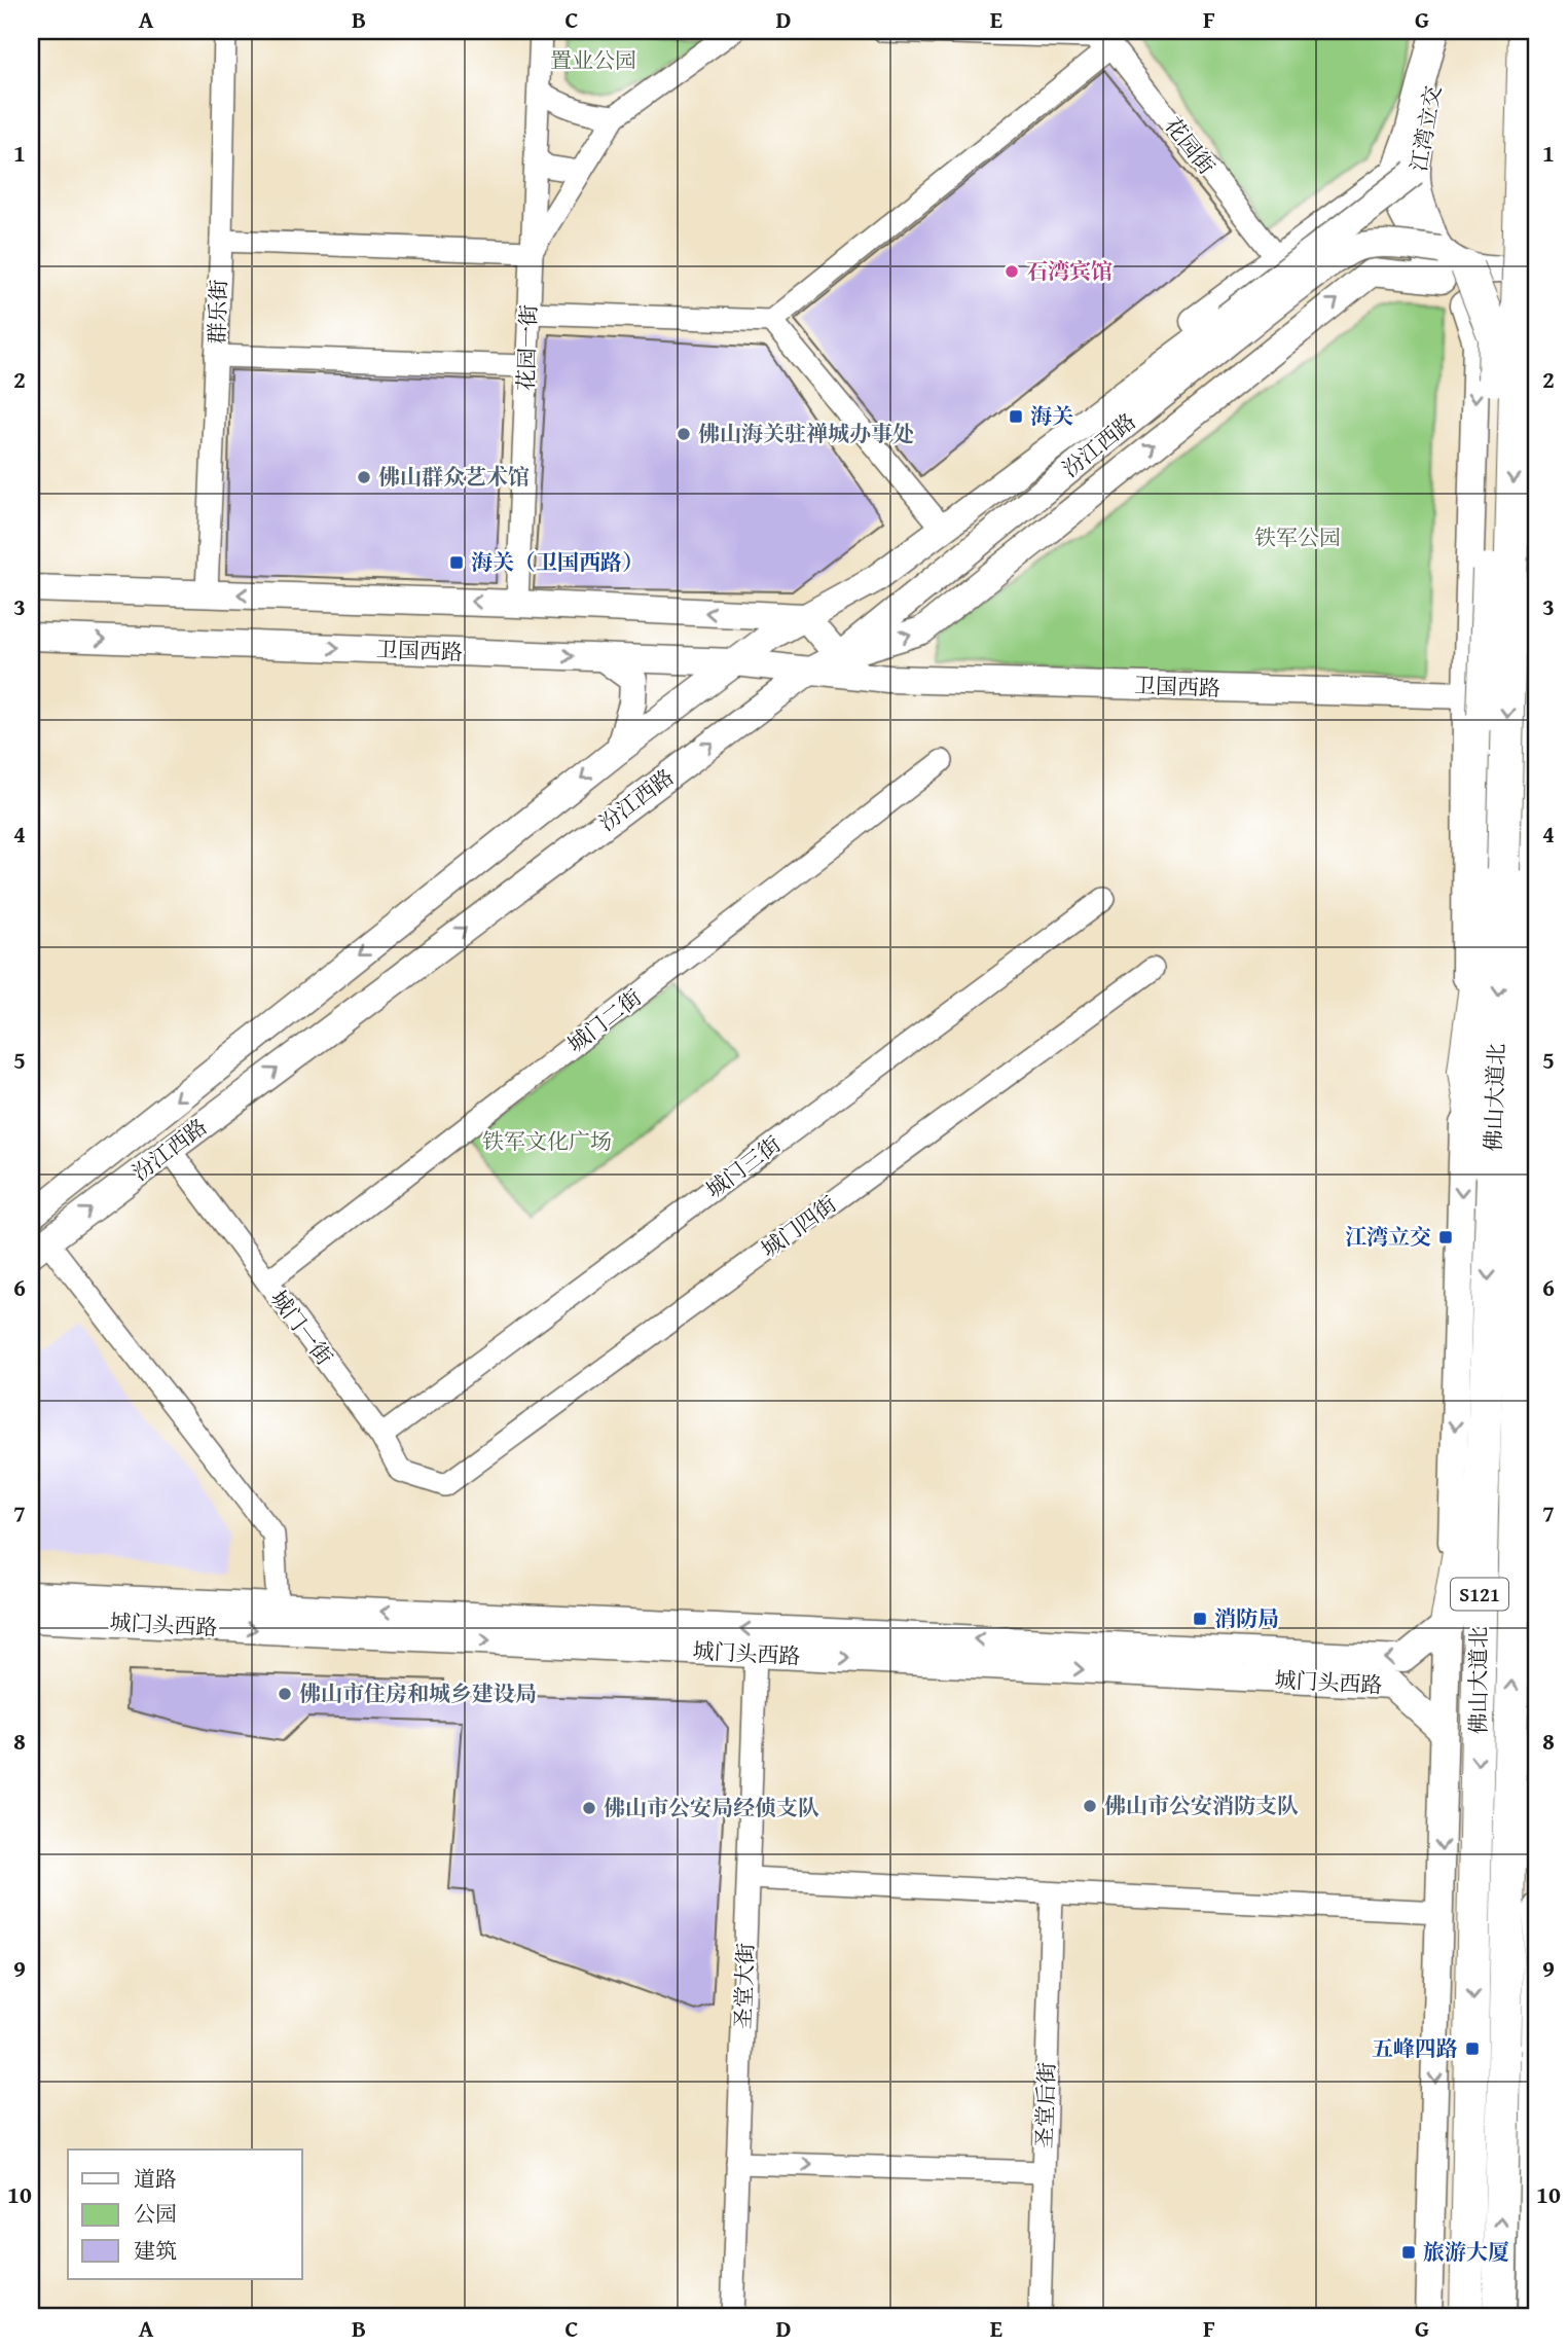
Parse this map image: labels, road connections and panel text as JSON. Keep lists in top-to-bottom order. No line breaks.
{"streets":{"highway":["佛山大道北","S121"],"main road":["江湾立交","汾江西路","卫国西路","城门头西路"],"street":["花园街","群乐街","花园一街","城门二街","城门三街","城门四街","城门一街","圣堂大街","圣堂后街"]},"crossings":[["汾江西路","卫国西路"],["汾江西路","城门一街"],["城门二街","城门一街"],["佛山大道北","S121"],["佛山大道北","城门头西路"],["城门三街","城门一街"],["城门四街","城门一街"],["城门头西路","圣堂大街"]],"parks":["置业公园","铁军公园","铁军文化广场"],"places":{"other":["石湾宾馆","佛山海关驻禅城办事处","佛山群众艺术馆","佛山市住房和城乡建设局","佛山市公安消防支队","佛山市公安局经侦支队"],"transit":["海关","海关（卫国西路）","江湾立交","消防局","五峰四路","旅游大厦"]},"legend":["道路","公园","建筑"],"grid":{"columns":["A","B","C","D","E","F","G"],"rows":["1","2","3","4","5","6","7","8","9","10"]}}
